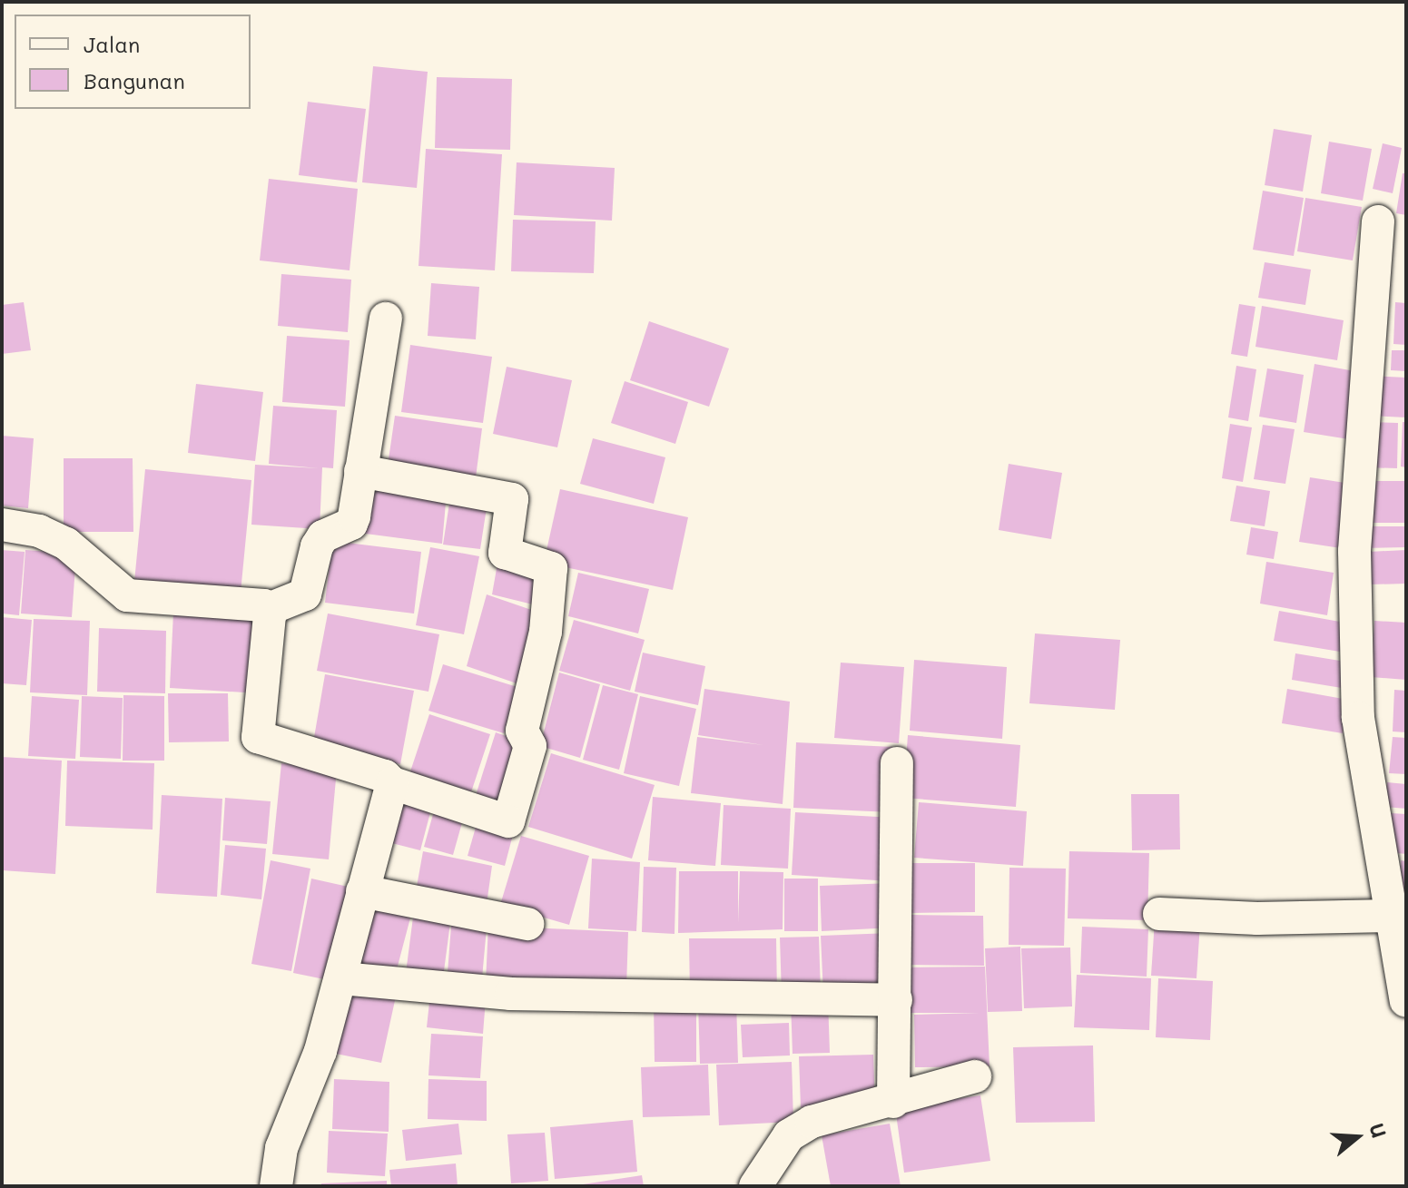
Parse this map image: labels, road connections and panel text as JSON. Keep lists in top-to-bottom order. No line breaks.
{"legend":["Jalan","Bangunan"],"north":"right"}
